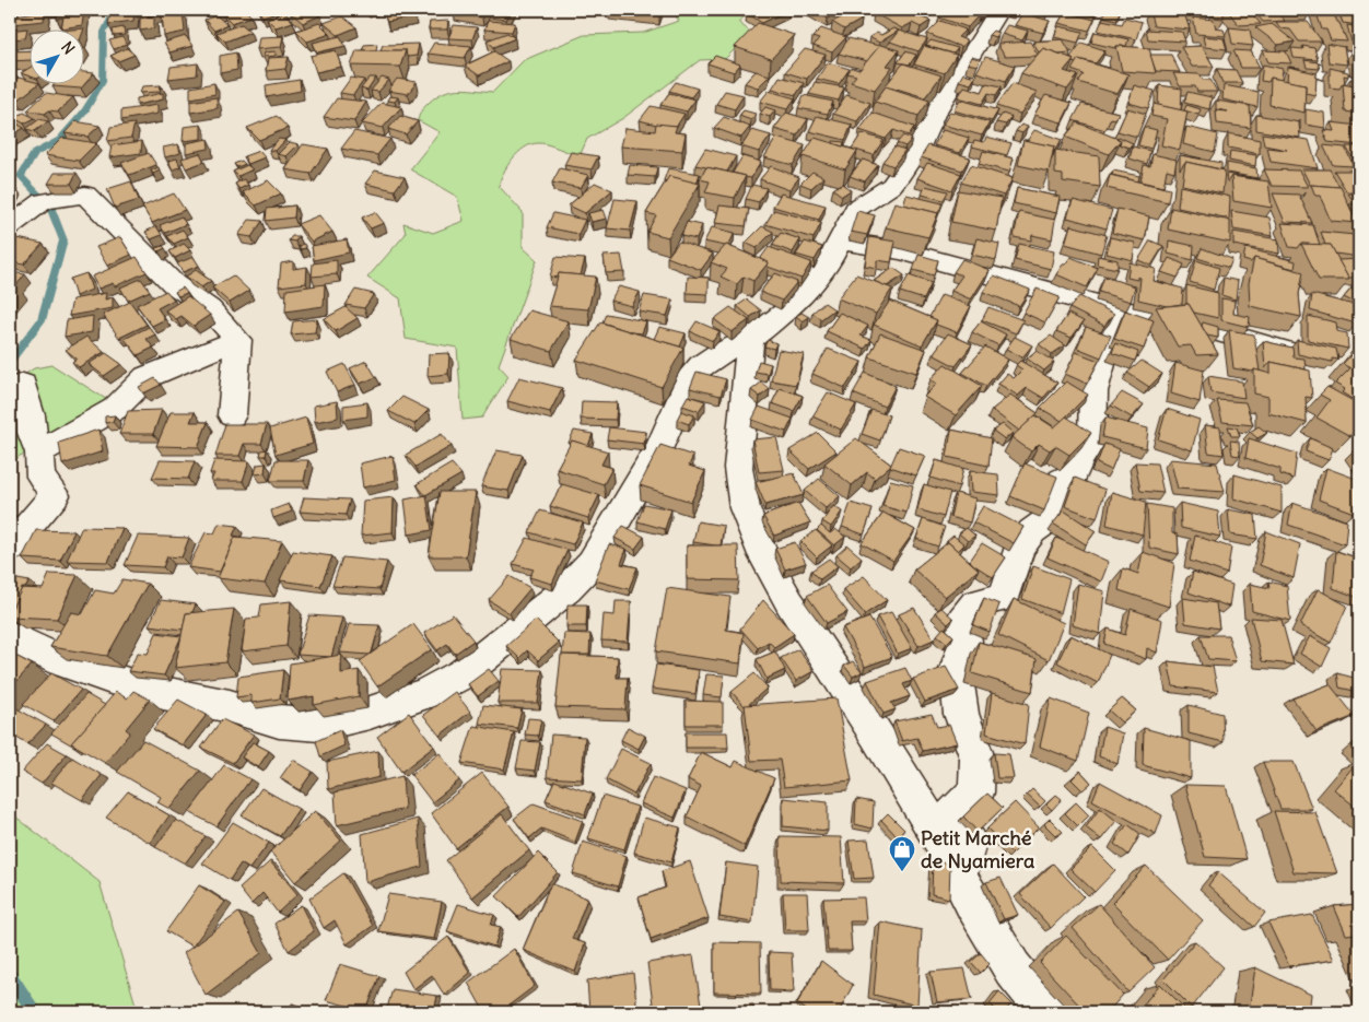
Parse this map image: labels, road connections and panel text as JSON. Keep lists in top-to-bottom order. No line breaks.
{"places":{"shop":["Petit Marché de Nyamiera"]},"north":"top right"}
